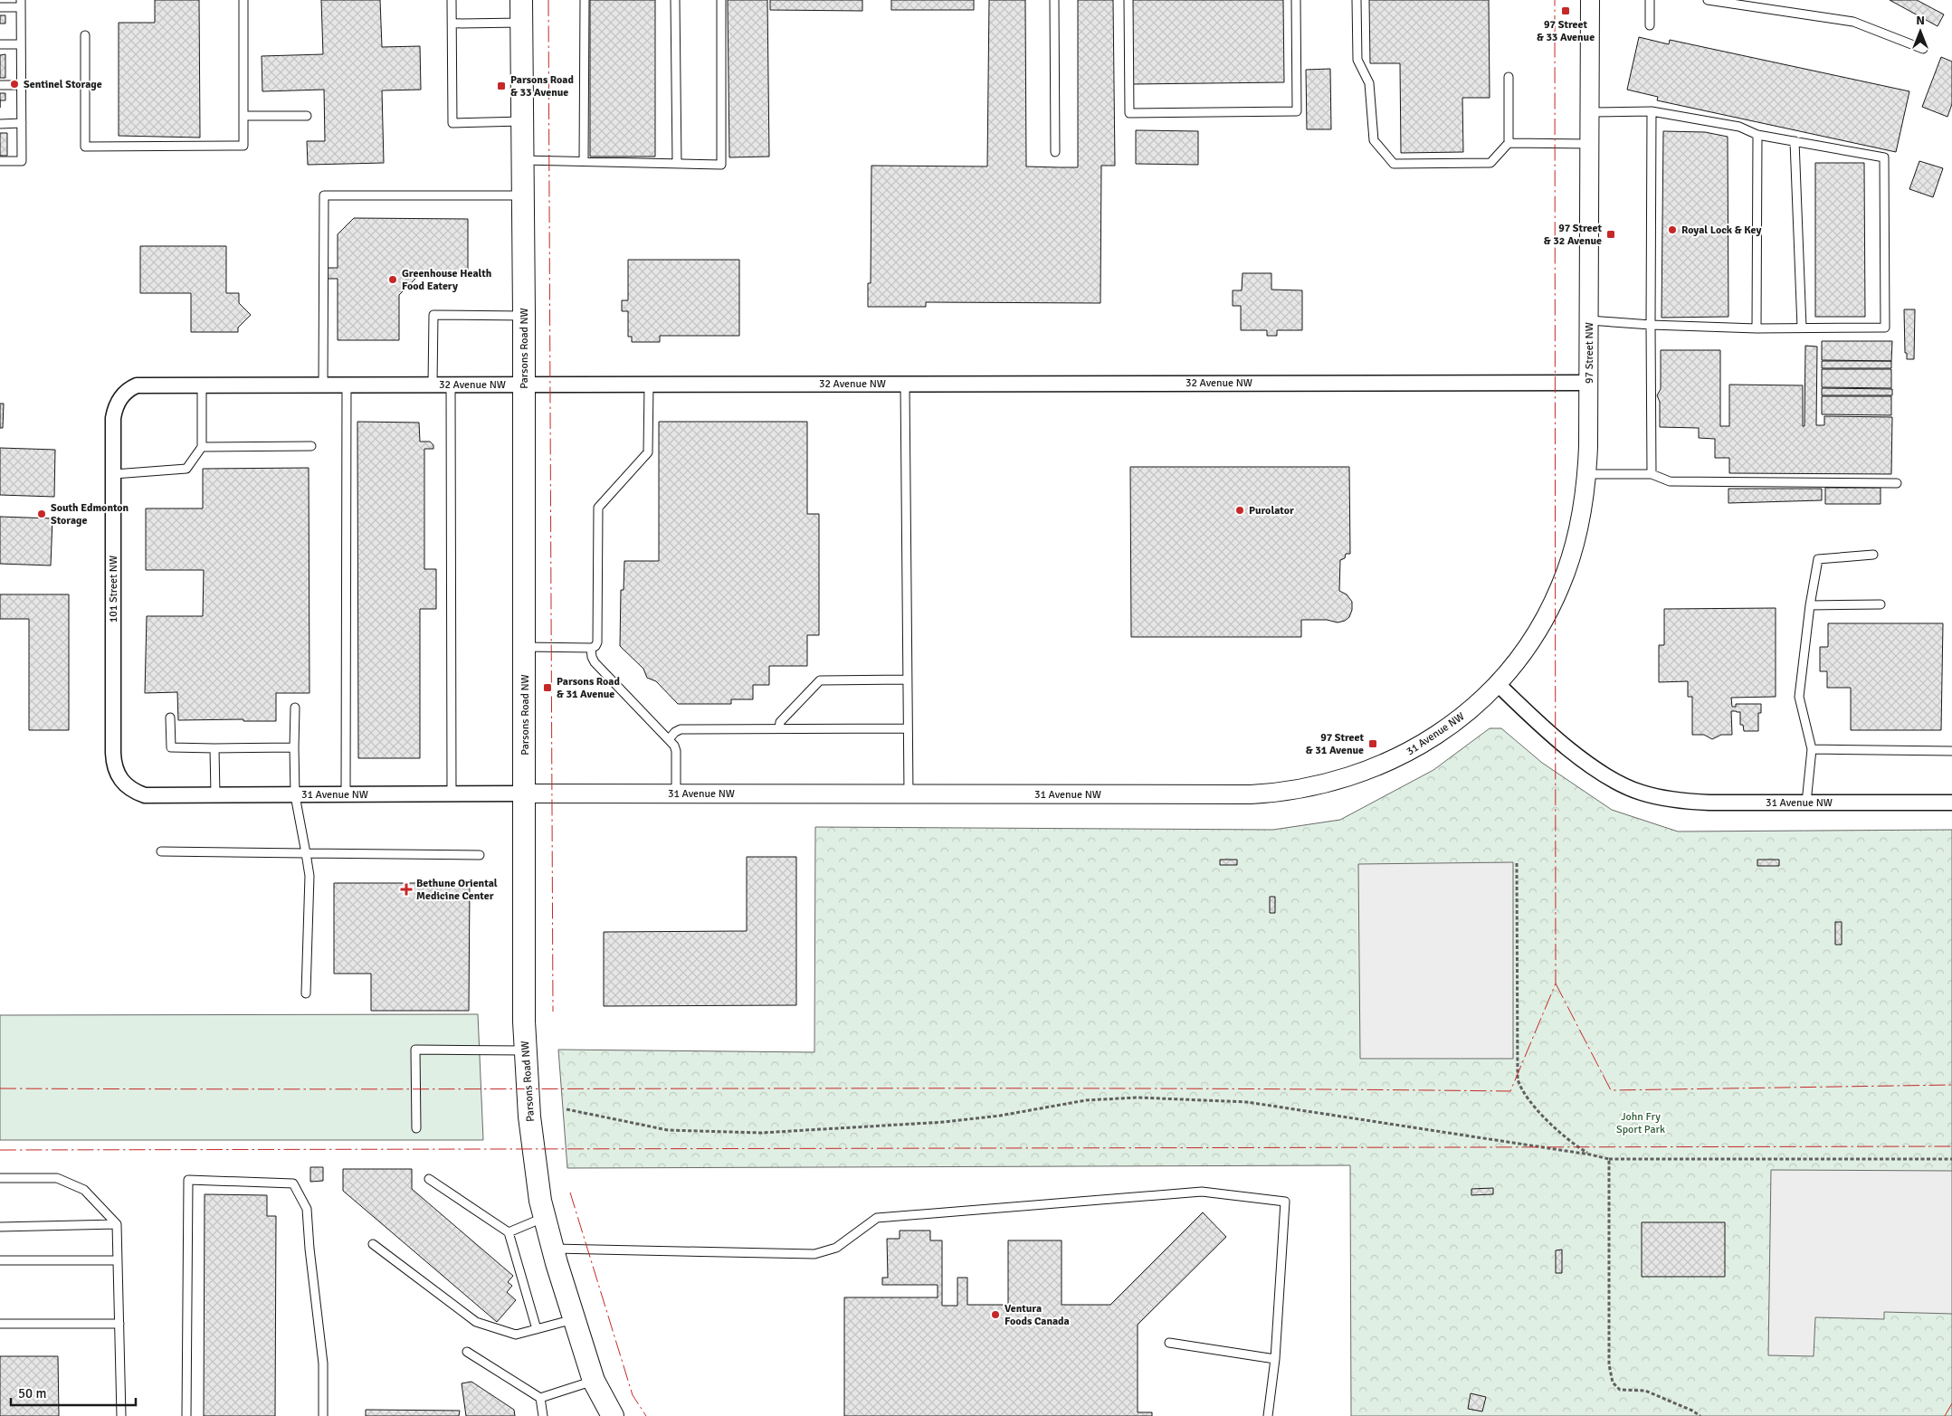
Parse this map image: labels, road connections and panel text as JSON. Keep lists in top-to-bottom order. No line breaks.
{"streets":{"main road":["Parsons Road NW"],"street":["97 Street NW","32 Avenue NW","101 Street NW","31 Avenue NW"]},"crossings":[["Parsons Road NW","32 Avenue NW"],["Parsons Road NW","31 Avenue NW"],["97 Street NW","32 Avenue NW"],["97 Street NW","31 Avenue NW"],["32 Avenue NW","101 Street NW"],["101 Street NW","31 Avenue NW"]],"parks":["John Fry Sport Park"],"places":{"transit":["97 Street & 33 Avenue","Parsons Road & 33 Avenue","97 Street & 32 Avenue","Parsons Road & 31 Avenue","97 Street & 31 Avenue"],"other":["Sentinel Storage","Royal Lock & Key","Greenhouse Health Food Eatery","Purolator","South Edmonton Storage","Ventura Foods Canada"],"health":["Bethune Oriental Medicine Center"]},"scale_bar":"50 m","north":"top"}
